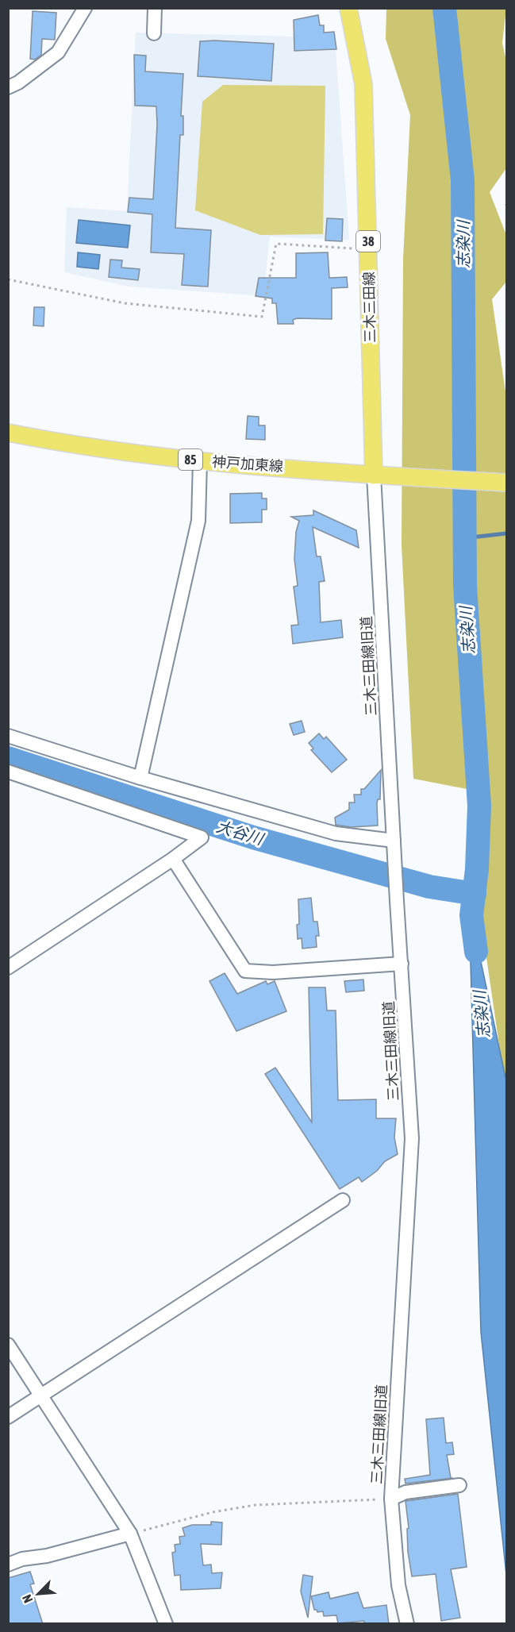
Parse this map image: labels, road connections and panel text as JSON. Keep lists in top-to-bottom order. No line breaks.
{"streets":{"main road":["38","三木三田線","85","神戸加東線"],"street":["三木三田線旧道"]},"crossings":[["三木三田線","神戸加東線"],["三木三田線","三木三田線旧道"],["神戸加東線","三木三田線旧道"]],"water":["志染川","大谷川"],"north":"bottom left"}
